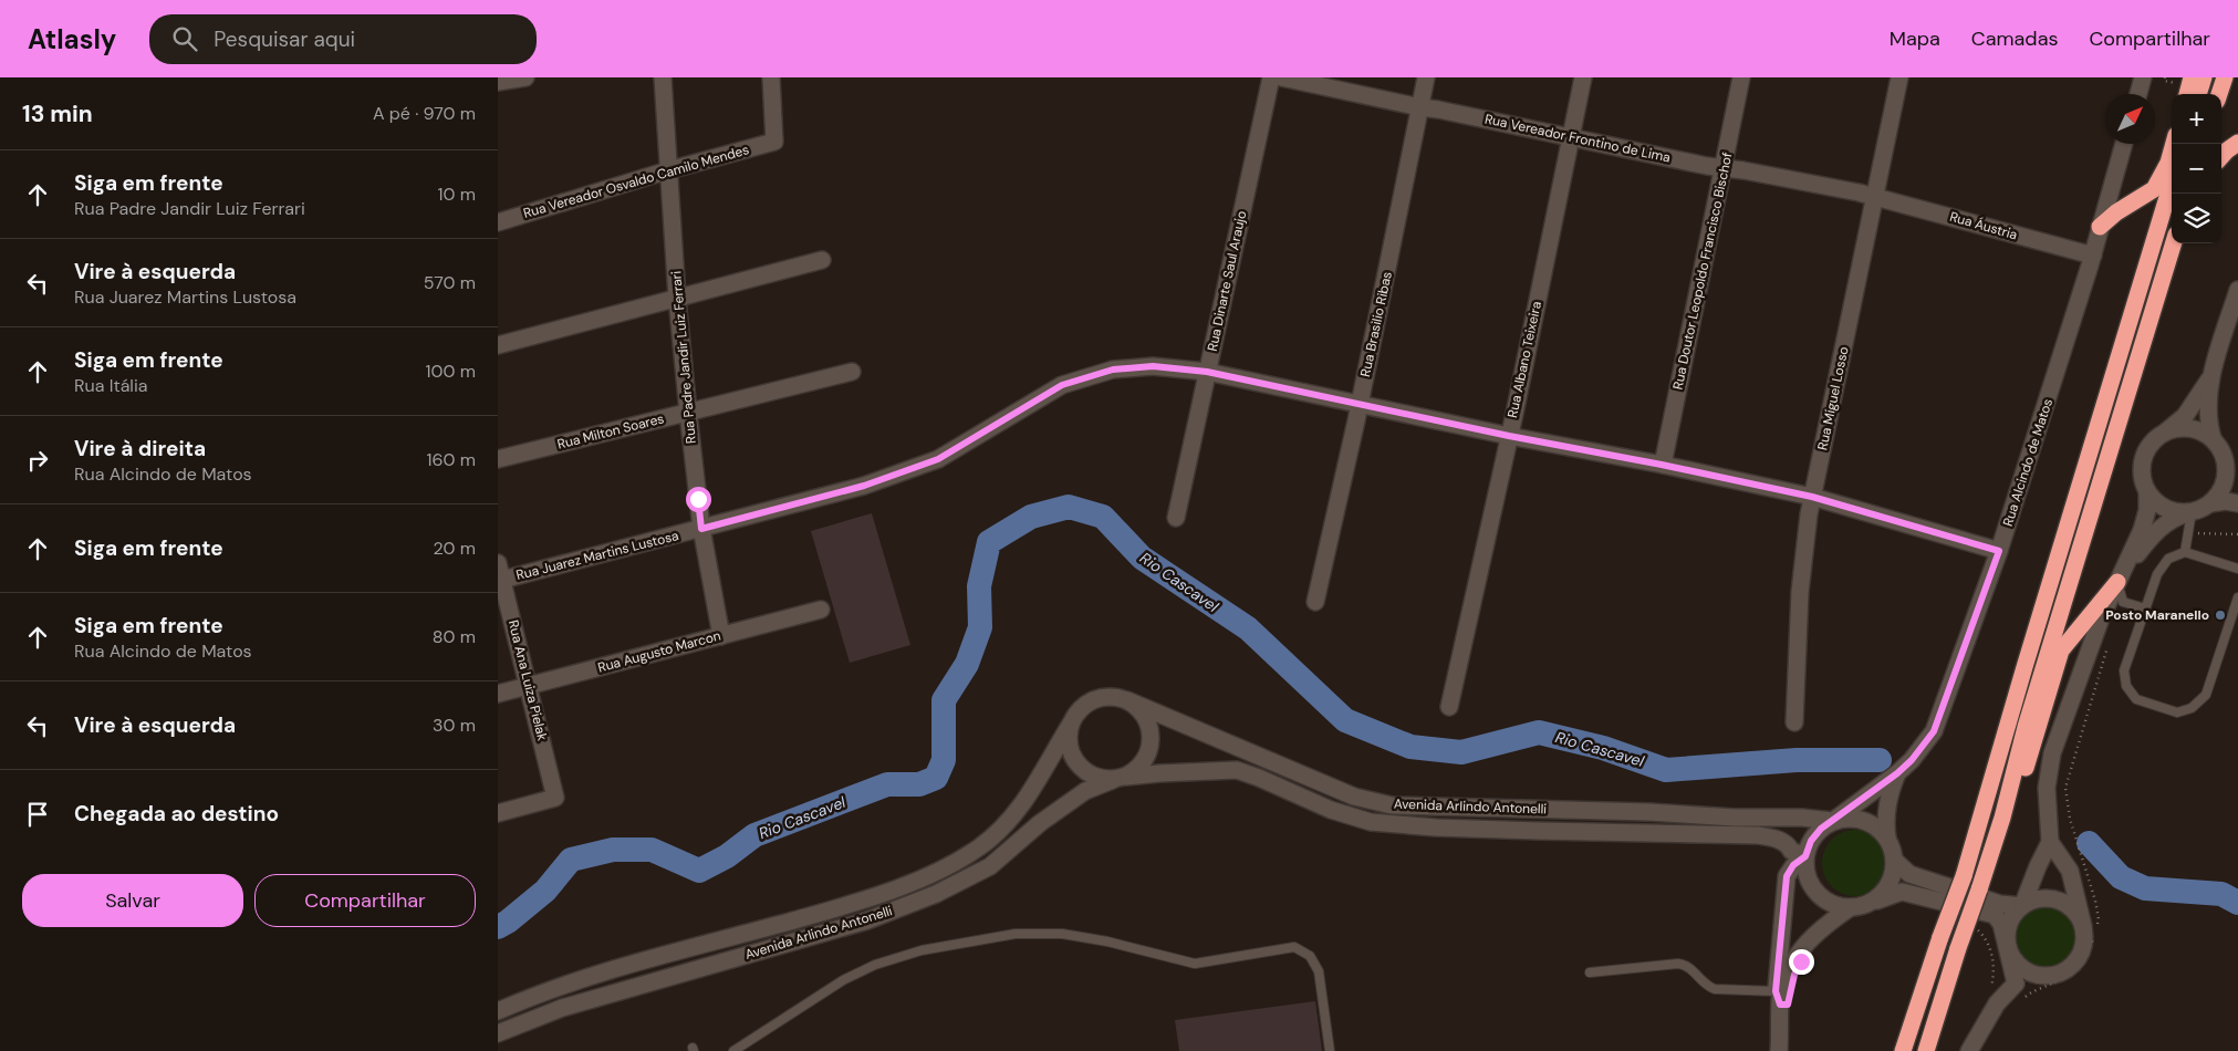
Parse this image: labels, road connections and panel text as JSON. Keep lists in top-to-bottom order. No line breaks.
{"streets":{"street":["Rua Vereador Frontino de Lima","Rua Vereador Osvaldo Camilo Mendes","Rua Áustria","Rua Doutor Leopoldo Francisco Bischof","Rua Dinarte Saul Araujo","Rua Brasilio Ribas","Rua Padre Jandir Luiz Ferrari","Rua Albano Teixeira","Rua Miguel Losso","Rua Milton Soares","Rua Alcindo de Matos","Rua Juarez Martins Lustosa","Rua Augusto Marcon","Rua Ana Luiza Pielak","Avenida Arlindo Antonelli"]},"crossings":[["Rua Vereador Frontino de Lima","Rua Áustria"],["Rua Vereador Frontino de Lima","Rua Doutor Leopoldo Francisco Bischof"],["Rua Vereador Frontino de Lima","Rua Brasilio Ribas"],["Rua Vereador Frontino de Lima","Rua Albano Teixeira"],["Rua Vereador Frontino de Lima","Rua Miguel Losso"],["Rua Vereador Osvaldo Camilo Mendes","Rua Padre Jandir Luiz Ferrari"],["Rua Áustria","Rua Miguel Losso"],["Rua Áustria","Rua Alcindo de Matos"],["Rua Doutor Leopoldo Francisco Bischof","Rua Juarez Martins Lustosa"],["Rua Dinarte Saul Araujo","Rua Juarez Martins Lustosa"],["Rua Brasilio Ribas","Rua Juarez Martins Lustosa"],["Rua Padre Jandir Luiz Ferrari","Rua Milton Soares"],["Rua Padre Jandir Luiz Ferrari","Rua Juarez Martins Lustosa"],["Rua Padre Jandir Luiz Ferrari","Rua Augusto Marcon"],["Rua Albano Teixeira","Rua Juarez Martins Lustosa"],["Rua Miguel Losso","Rua Juarez Martins Lustosa"],["Rua Alcindo de Matos","Rua Juarez Martins Lustosa"],["Rua Alcindo de Matos","Avenida Arlindo Antonelli"],["Rua Juarez Martins Lustosa","Rua Ana Luiza Pielak"],["Rua Augusto Marcon","Rua Ana Luiza Pielak"]],"water":["Rio Cascavel"],"places":["Posto Maranello"],"north":"top right","page":{"header":"Atlasly","search":"Pesquisar aqui","nav":["Mapa","Camadas","Compartilhar"],"heading":["13 min","A pé · 970 m"],"map_buttons":["+","−"],"list":[["Siga em frente","Rua Padre Jandir Luiz Ferrari","10 m"],["Vire à esquerda","Rua Juarez Martins Lustosa","570 m"],["Siga em frente","Rua Itália","100 m"],["Vire à direita","Rua Alcindo de Matos","160 m"],["Siga em frente","20 m"],["Siga em frente","Rua Alcindo de Matos","80 m"],["Vire à esquerda","30 m"],"Chegada ao destino"],"buttons":["Salvar","Compartilhar"]}}
